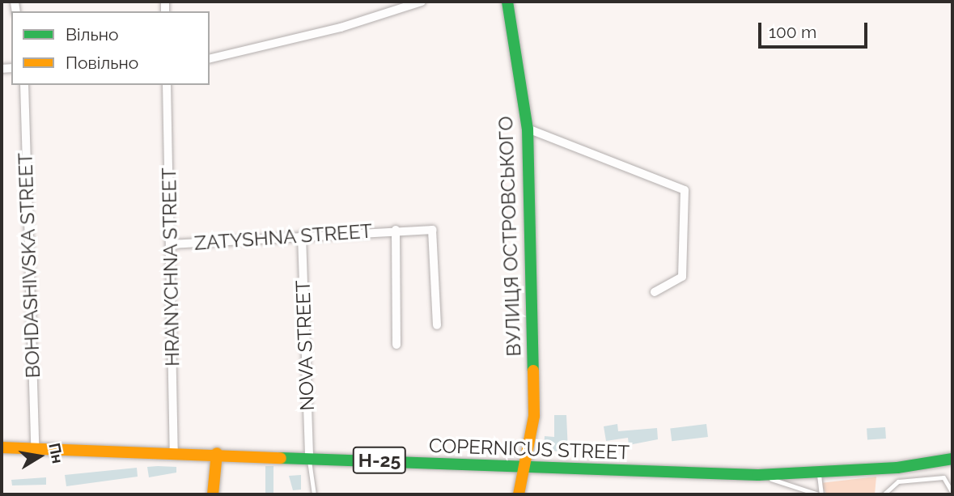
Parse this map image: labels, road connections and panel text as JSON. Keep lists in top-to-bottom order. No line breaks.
{"streets":{"main road":["ВУЛИЦЯ ОСТРОВСЬКОГО","COPERNICUS STREET","Н-25"],"street":["ZATYSHNA STREET","BOHDASHIVSKA STREET","HRANYCHNA STREET","NOVA STREET"]},"crossings":[["ВУЛИЦЯ ОСТРОВСЬКОГО","COPERNICUS STREET"],["ZATYSHNA STREET","HRANYCHNA STREET"],["ZATYSHNA STREET","NOVA STREET"],["BOHDASHIVSKA STREET","COPERNICUS STREET"],["HRANYCHNA STREET","COPERNICUS STREET"],["NOVA STREET","COPERNICUS STREET"]],"legend":["Вільно","Повільно"],"scale_bar":"100 m","north":"right"}
